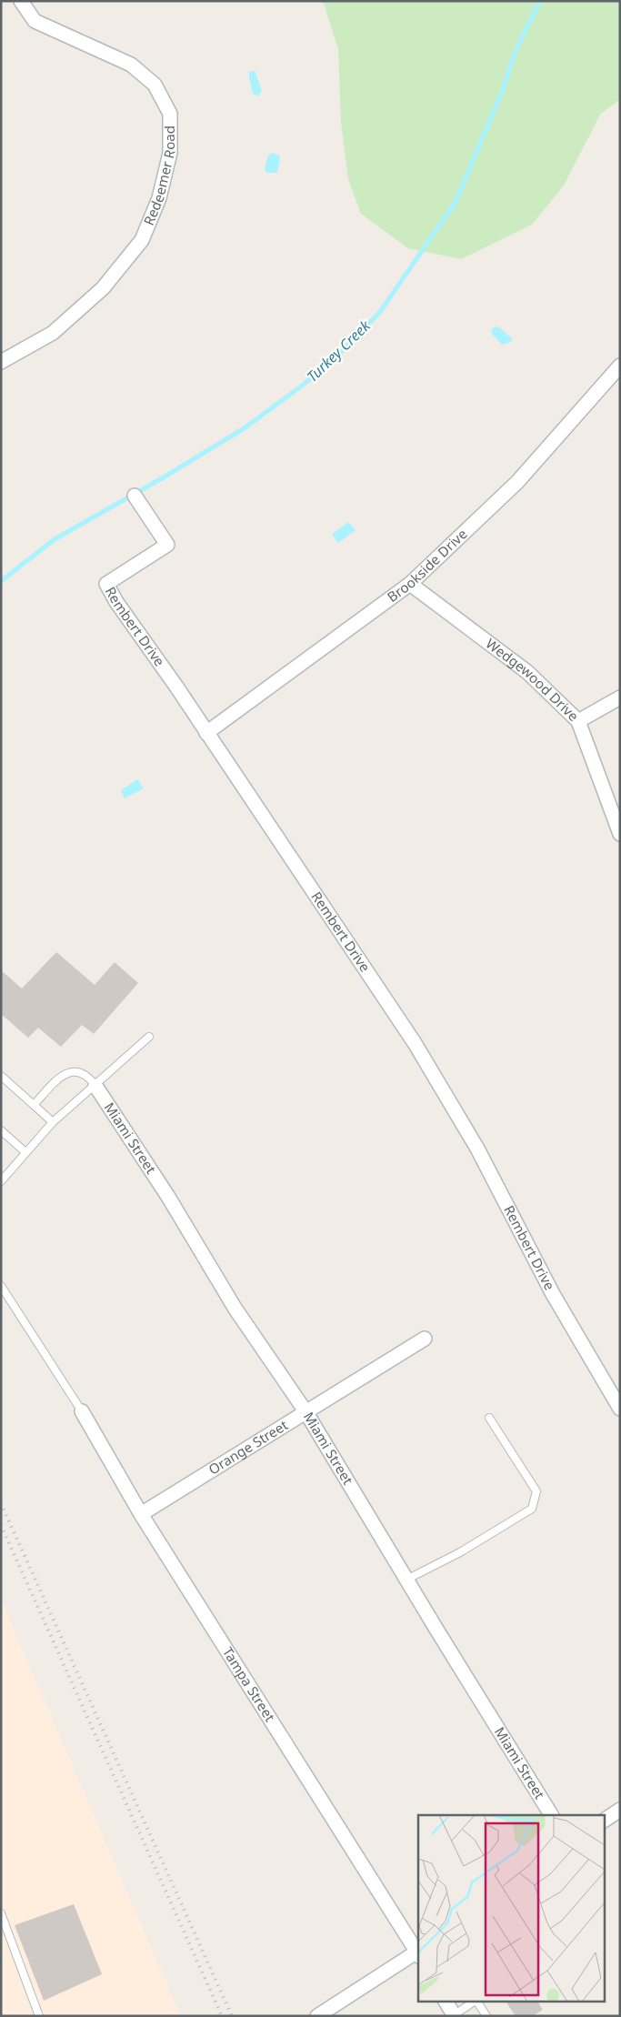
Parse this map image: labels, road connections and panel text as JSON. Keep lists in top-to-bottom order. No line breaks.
{"streets":{"street":["Redeemer Road","Brookside Drive","Rembert Drive","Wedgewood Drive","Miami Street","Orange Street","Tampa Street"]},"crossings":[["Brookside Drive","Rembert Drive"],["Brookside Drive","Wedgewood Drive"],["Miami Street","Orange Street"],["Orange Street","Tampa Street"]],"water":["Turkey Creek"]}
